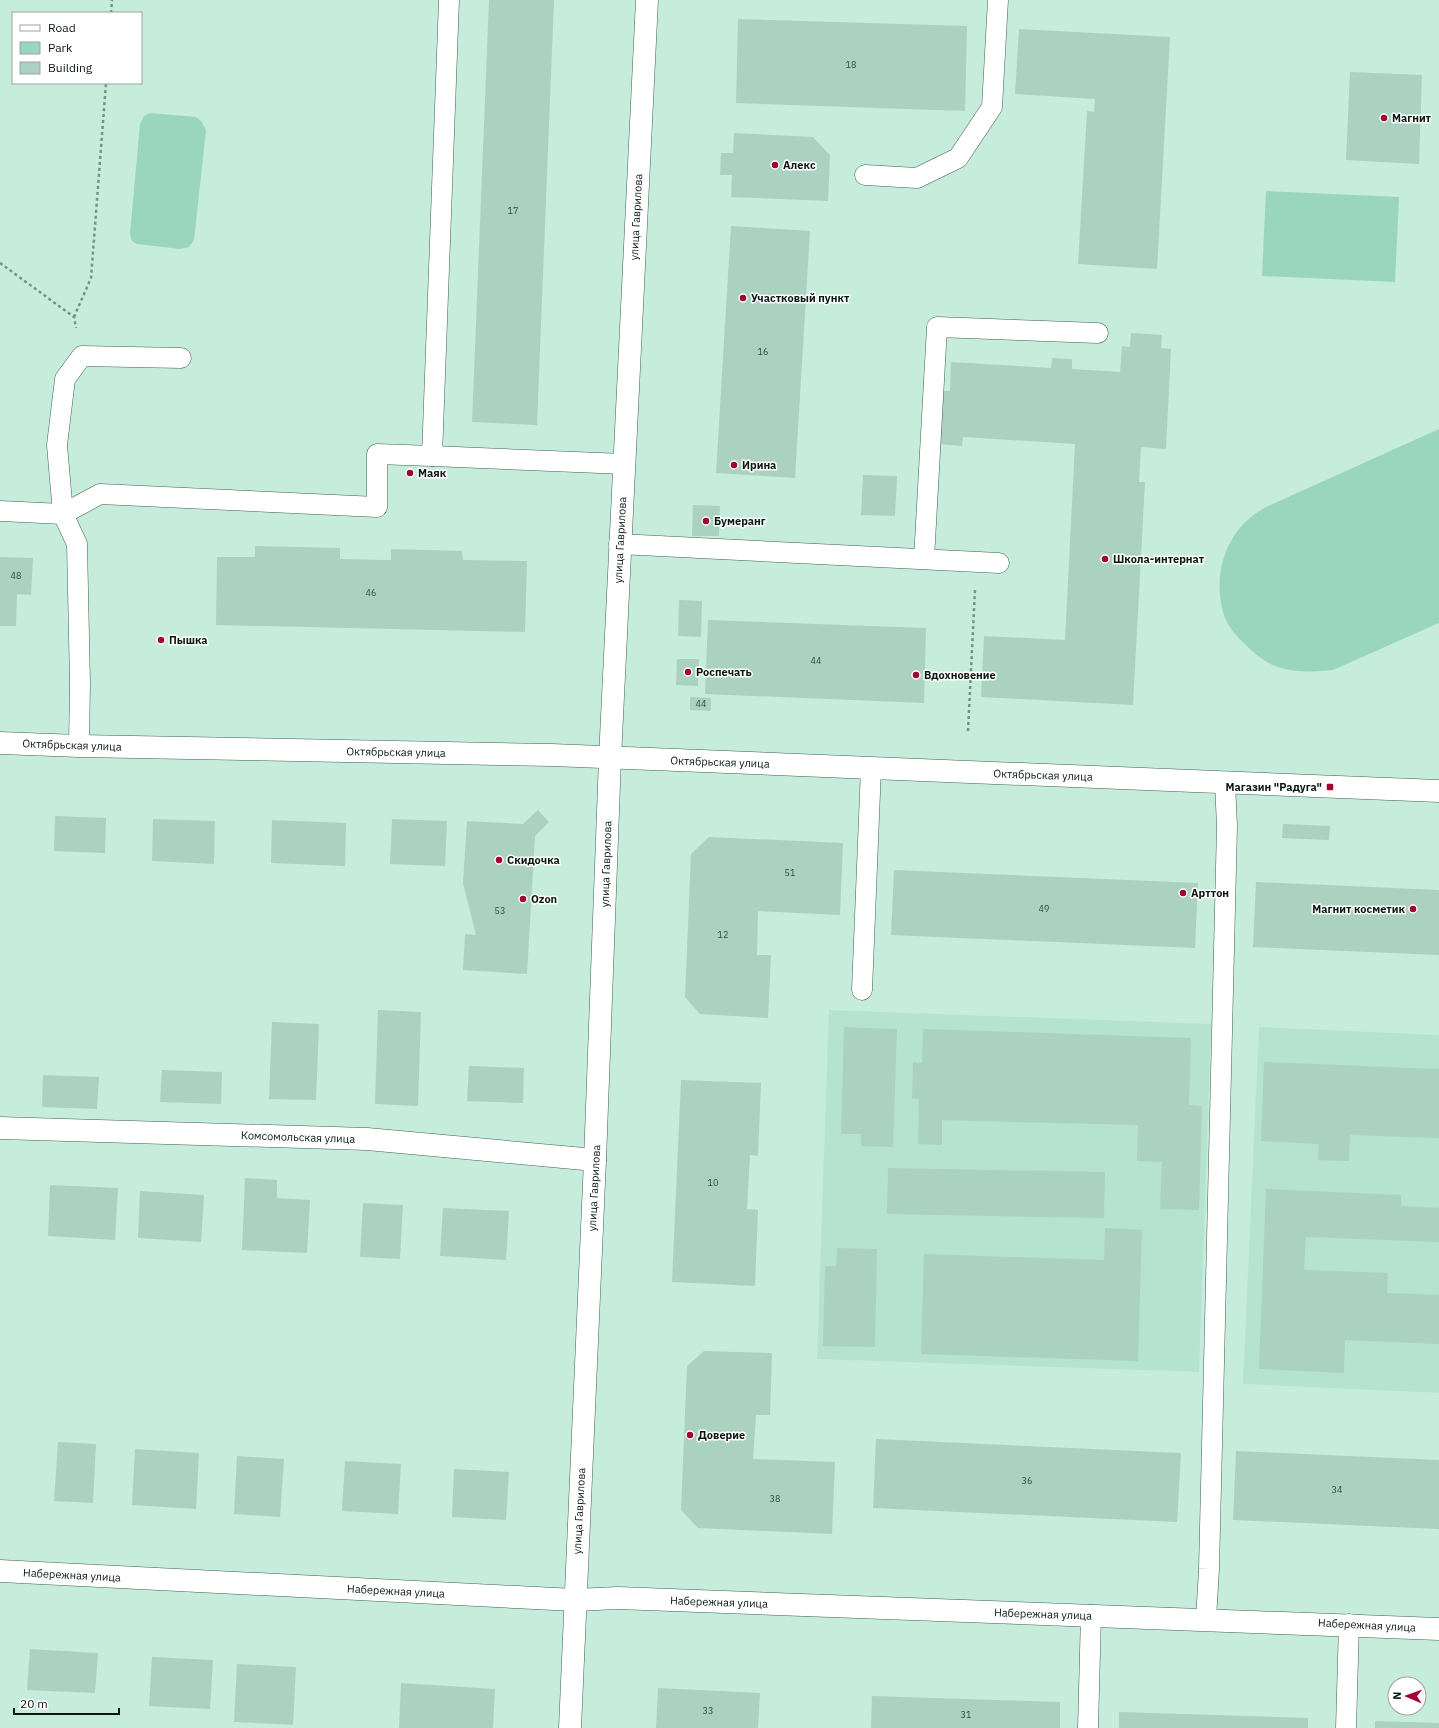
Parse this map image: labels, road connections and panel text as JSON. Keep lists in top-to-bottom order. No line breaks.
{"streets":{"street":["улица Гаврилова","Октябрьская улица","Комсомольская улица","Набережная улица"]},"crossings":[["улица Гаврилова","Октябрьская улица"],["улица Гаврилова","Комсомольская улица"],["улица Гаврилова","Набережная улица"]],"places":{"other":["Магнит","Алекс","Участковый пункт","Ирина","Маяк","Бумеранг","Школа-интернат","Пышка","Роспечать","Вдохновение","Скидочка","Арттон","Ozon","Магнит косметик","Доверие"],"transit":["Магазин \"Радуга\""]},"house_numbers":["18","17","16","48","46","44","44","51","49","53","12","10","36","34","38","33","31"],"legend":["Road","Park","Building"],"scale_bar":"20 m","north":"left"}
